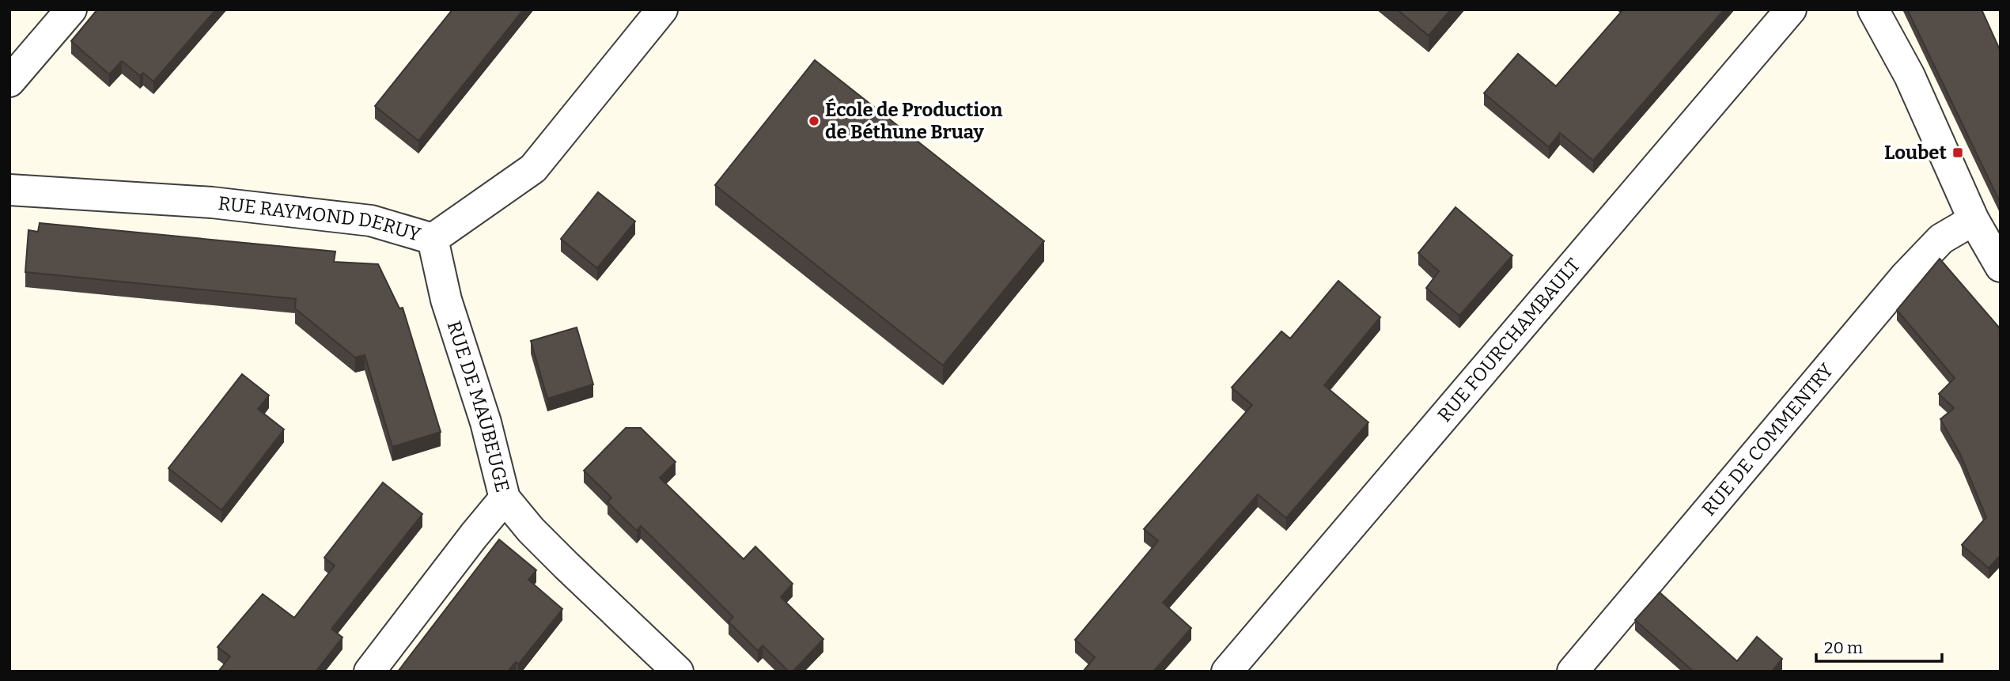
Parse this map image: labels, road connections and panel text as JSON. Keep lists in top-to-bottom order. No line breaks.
{"streets":{"street":["RUE RAYMOND DERUY","RUE FOURCHAMBAULT","RUE DE MAUBEUGE","RUE DE COMMENTRY"]},"crossings":[["RUE RAYMOND DERUY","RUE DE MAUBEUGE"]],"places":{"other":["École de Production de Béthune Bruay"],"transit":["Loubet"]},"scale_bar":"20 m"}
